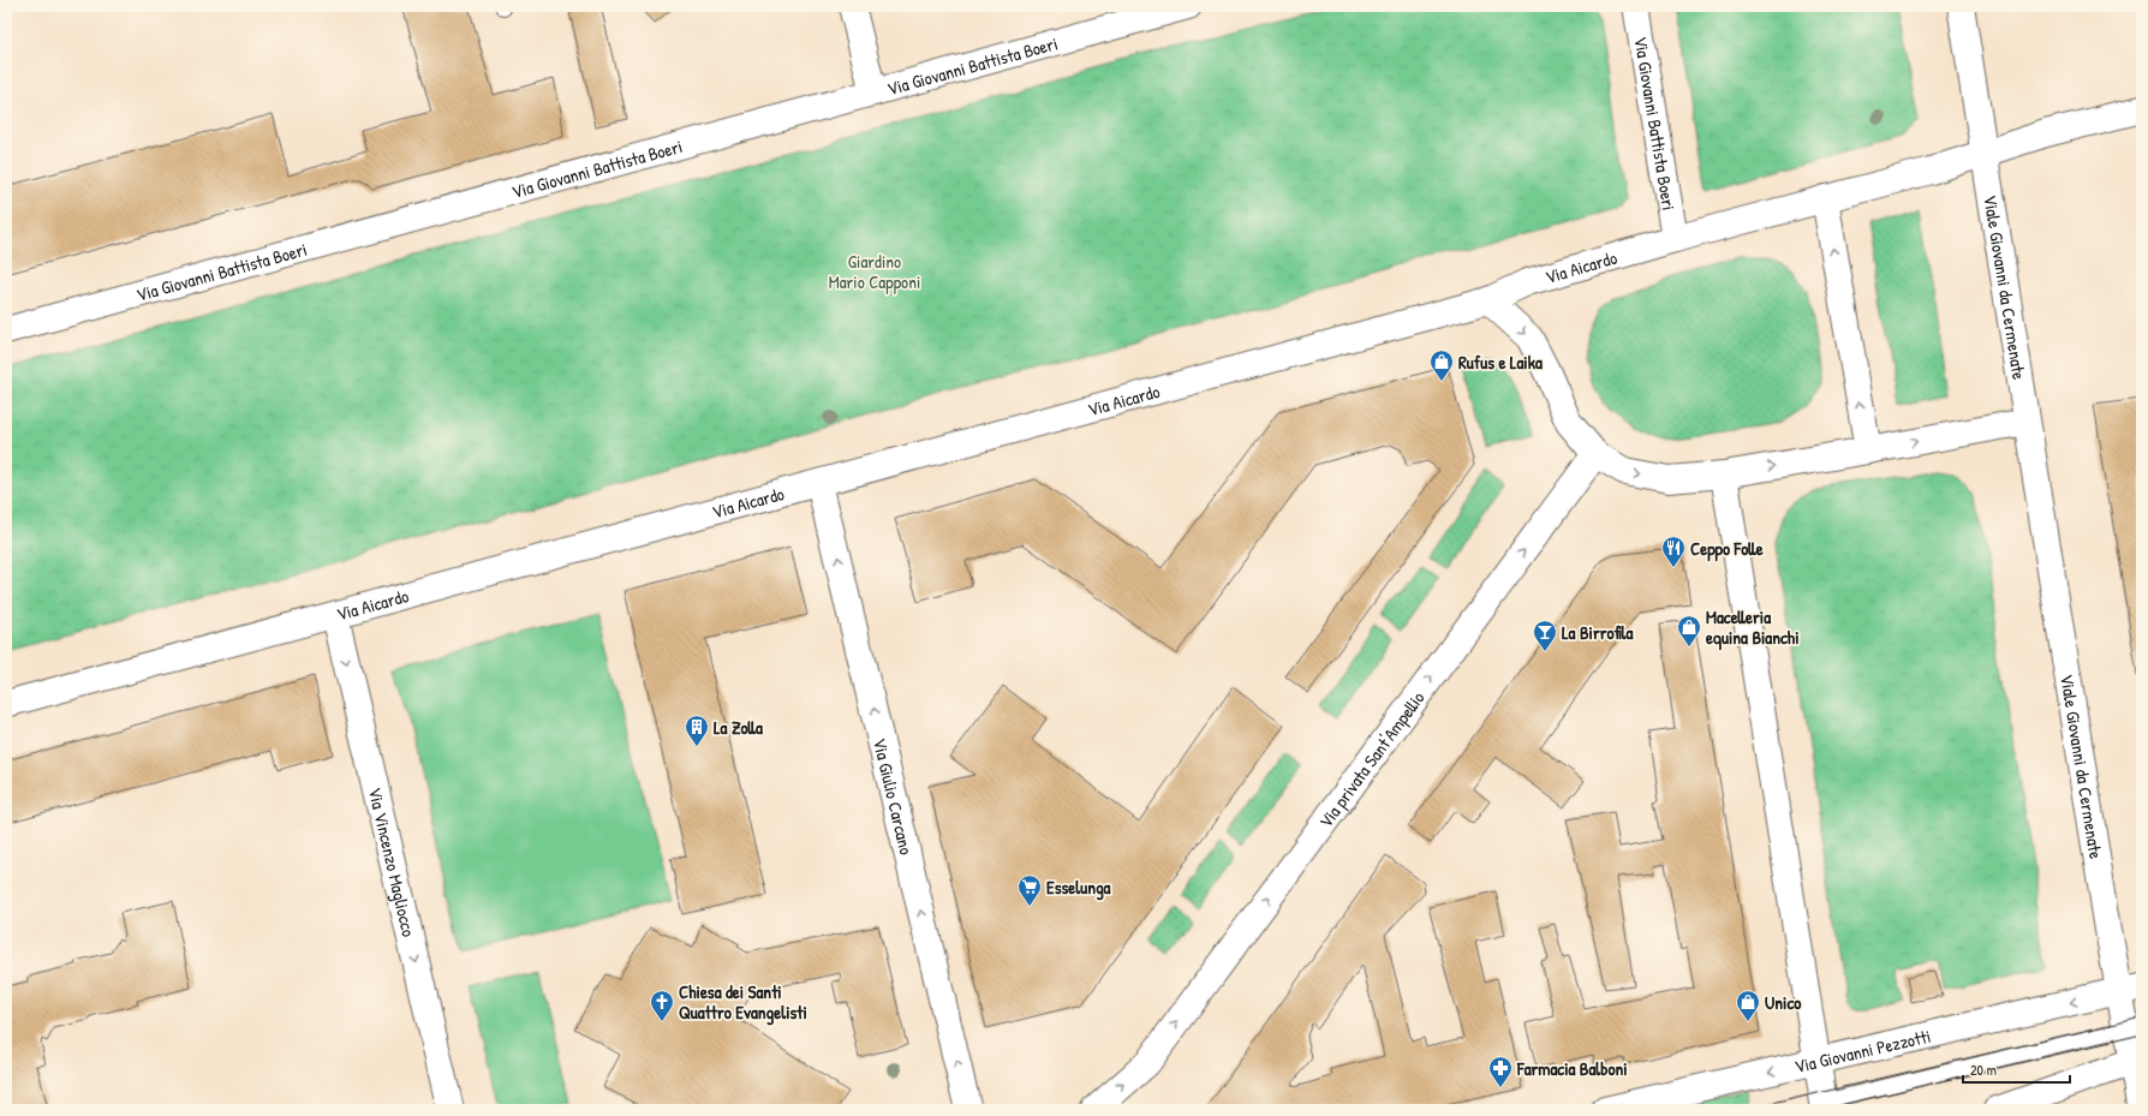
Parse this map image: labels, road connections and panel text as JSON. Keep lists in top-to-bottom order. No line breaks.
{"streets":{"street":["Via Giovanni Battista Boeri","Via Aicardo","Viale Giovanni da Cermenate","Via privata Sant'Ampellio","Via Giulio Carcano","Via Vincenzo Magliocco","Via Giovanni Pezzotti"]},"crossings":[["Via Giovanni Battista Boeri","Via Aicardo"],["Via Aicardo","Via Giulio Carcano"],["Via Aicardo","Via Vincenzo Magliocco"],["Viale Giovanni da Cermenate","Via Giovanni Pezzotti"]],"one_way":["Via privata Sant'Ampellio","Via Giulio Carcano","Via Vincenzo Magliocco","Via Giovanni Pezzotti"],"parks":["Giardino Mario Capponi"],"places":{"shop":["Rufus e Laika","Macelleria equina Bianchi","Unico"],"restaurant":["Ceppo Folle"],"bar":["La Birrofila"],"building":["La Zolla"],"supermarket":["Esselunga"],"church":["Chiesa dei Santi Quattro Evangelisti"],"pharmacy":["Farmacia Balboni"]},"scale_bar":"20 m"}
